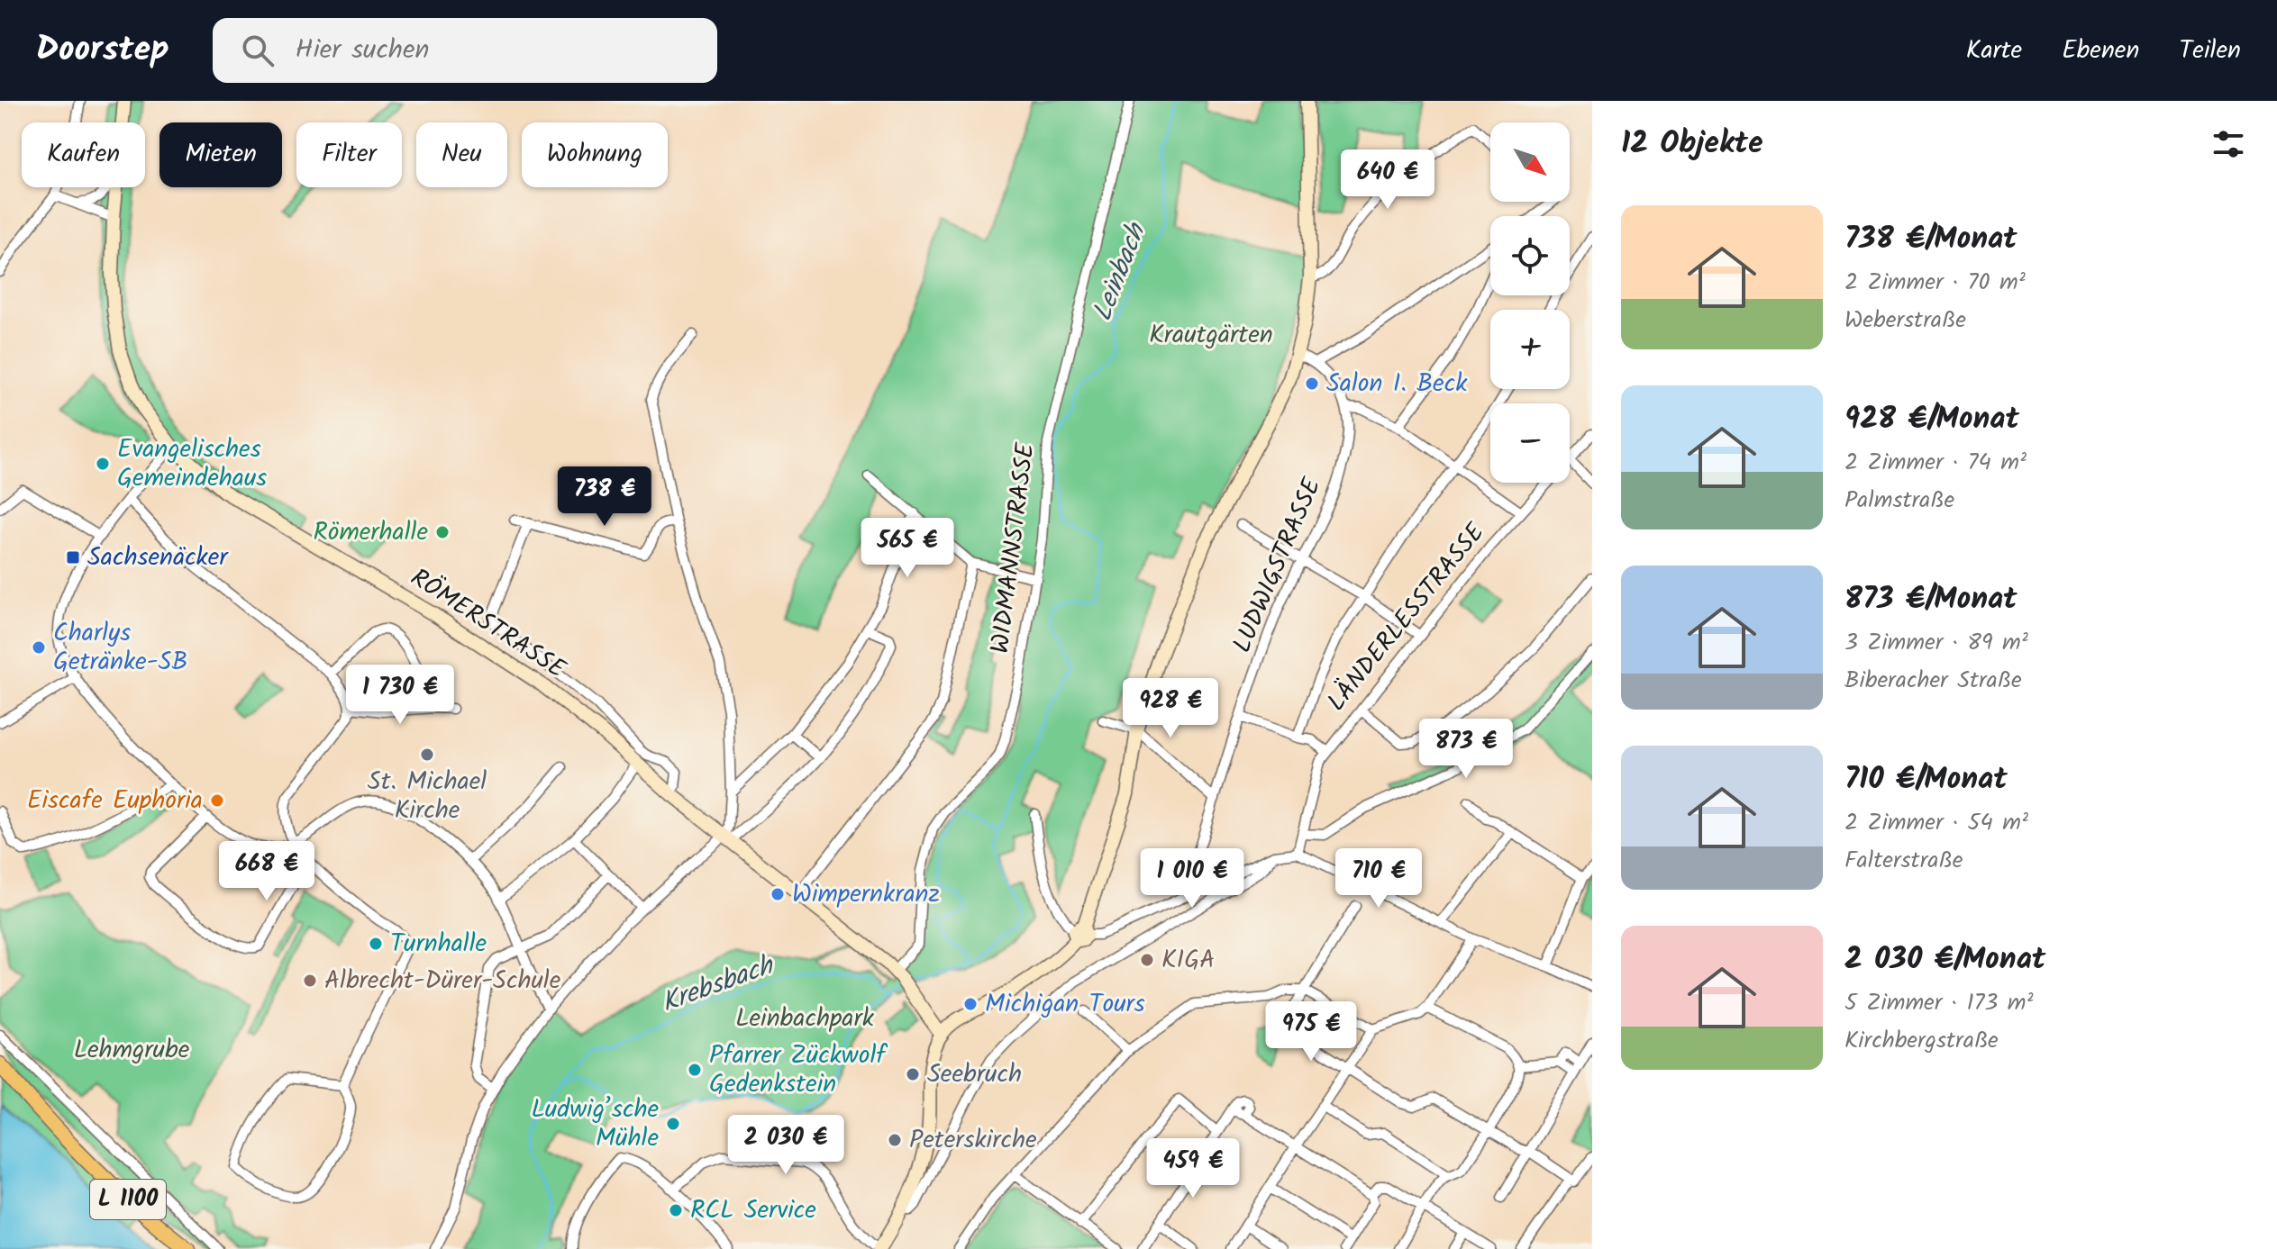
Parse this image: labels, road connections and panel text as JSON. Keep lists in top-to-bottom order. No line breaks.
{"streets":{"main road":["RÖMERSTRASSE","L 1100"],"street":["WIDMANNSTRASSE","LUDWIGSTRASSE","LÄNDERLESSTRASSE"]},"crossings":[["WIDMANNSTRASSE","RÖMERSTRASSE"]],"water":["Leinbach","Krebsbach"],"parks":["Krautgärten","Leinbachpark","Lehmgrube"],"places":{"other":["Salon I. Beck","Evangelisches Gemeindehaus","Römerhalle","Charlys Getränke-SB","St. Michael Kirche","Eiscafe Euphoria","Wimpernkranz","Turnhalle","KIGA","Albrecht-Dürer-Schule","Michigan Tours","Pfarrer Zückwolf Gedenkstein","Seebruch","Ludwig’sche Mühle","Peterskirche","RCL Service"],"transit":["Sachsenäcker"]},"north":"bottom right","page":{"header":"Doorstep","search":"Hier suchen","nav":["Karte","Ebenen","Teilen"],"heading":"12 Objekte","map_buttons":["+","−"],"chip":["Kaufen","Mieten","Filter","Neu","Wohnung"],"price":["640 €","738 €","565 €","1 730 €","928 €","873 €","668 €","1 010 €","710 €","975 €","2 030 €","459 €"],"list":[{"name":"738 €/Monat","note":"2 Zimmer · 70 m² · Weberstraße"},{"name":"928 €/Monat","note":"2 Zimmer · 74 m² · Palmstraße"},{"name":"873 €/Monat","note":"3 Zimmer · 89 m² · Biberacher Straße"},{"name":"710 €/Monat","note":"2 Zimmer · 54 m² · Falterstraße"},{"name":"2 030 €/Monat","note":"5 Zimmer · 173 m² · Kirchbergstraße"}]}}
